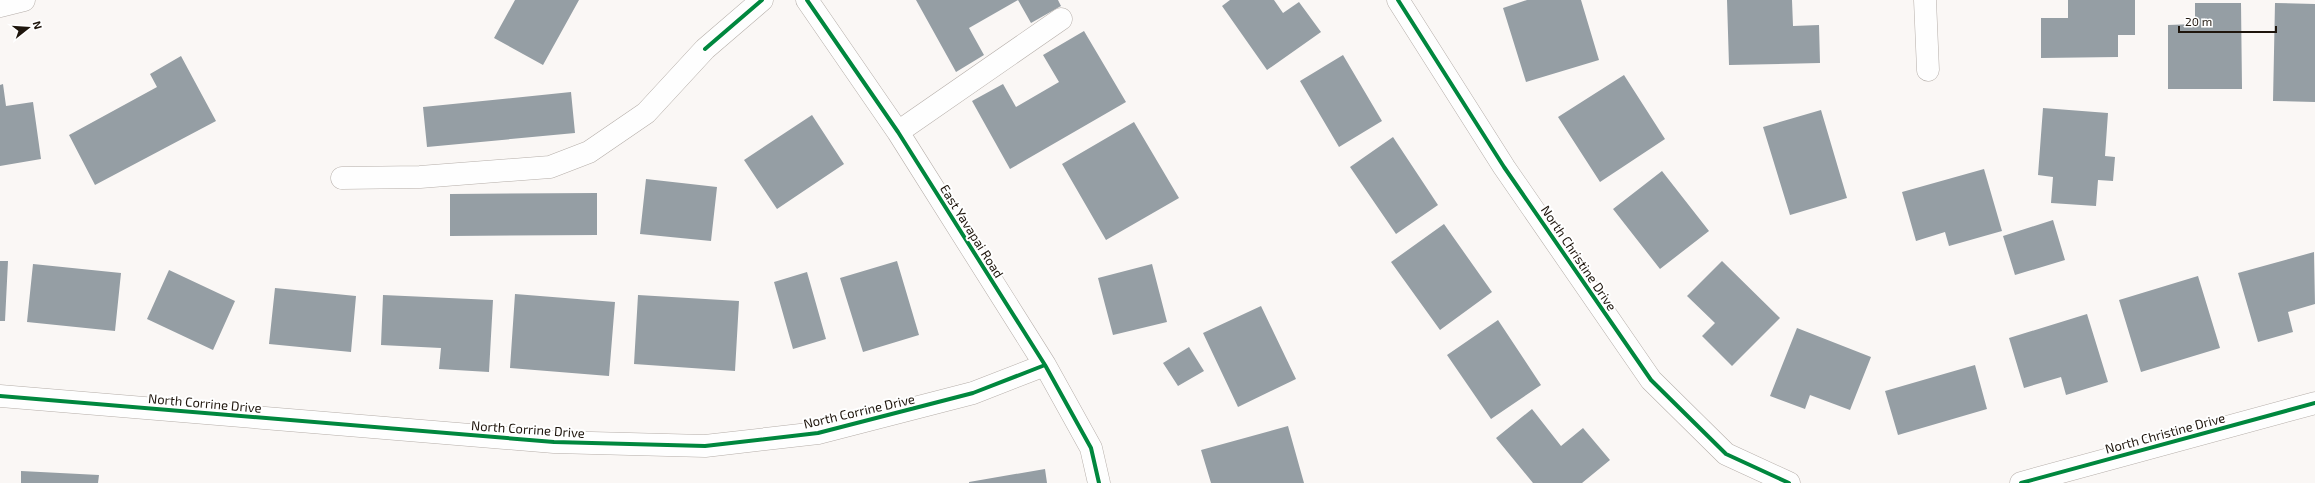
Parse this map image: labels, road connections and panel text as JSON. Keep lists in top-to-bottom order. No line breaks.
{"streets":{"street":["East Yavapai Road","North Christine Drive","North Corrine Drive"]},"crossings":[["East Yavapai Road","North Corrine Drive"]],"scale_bar":"20 m","north":"right"}
